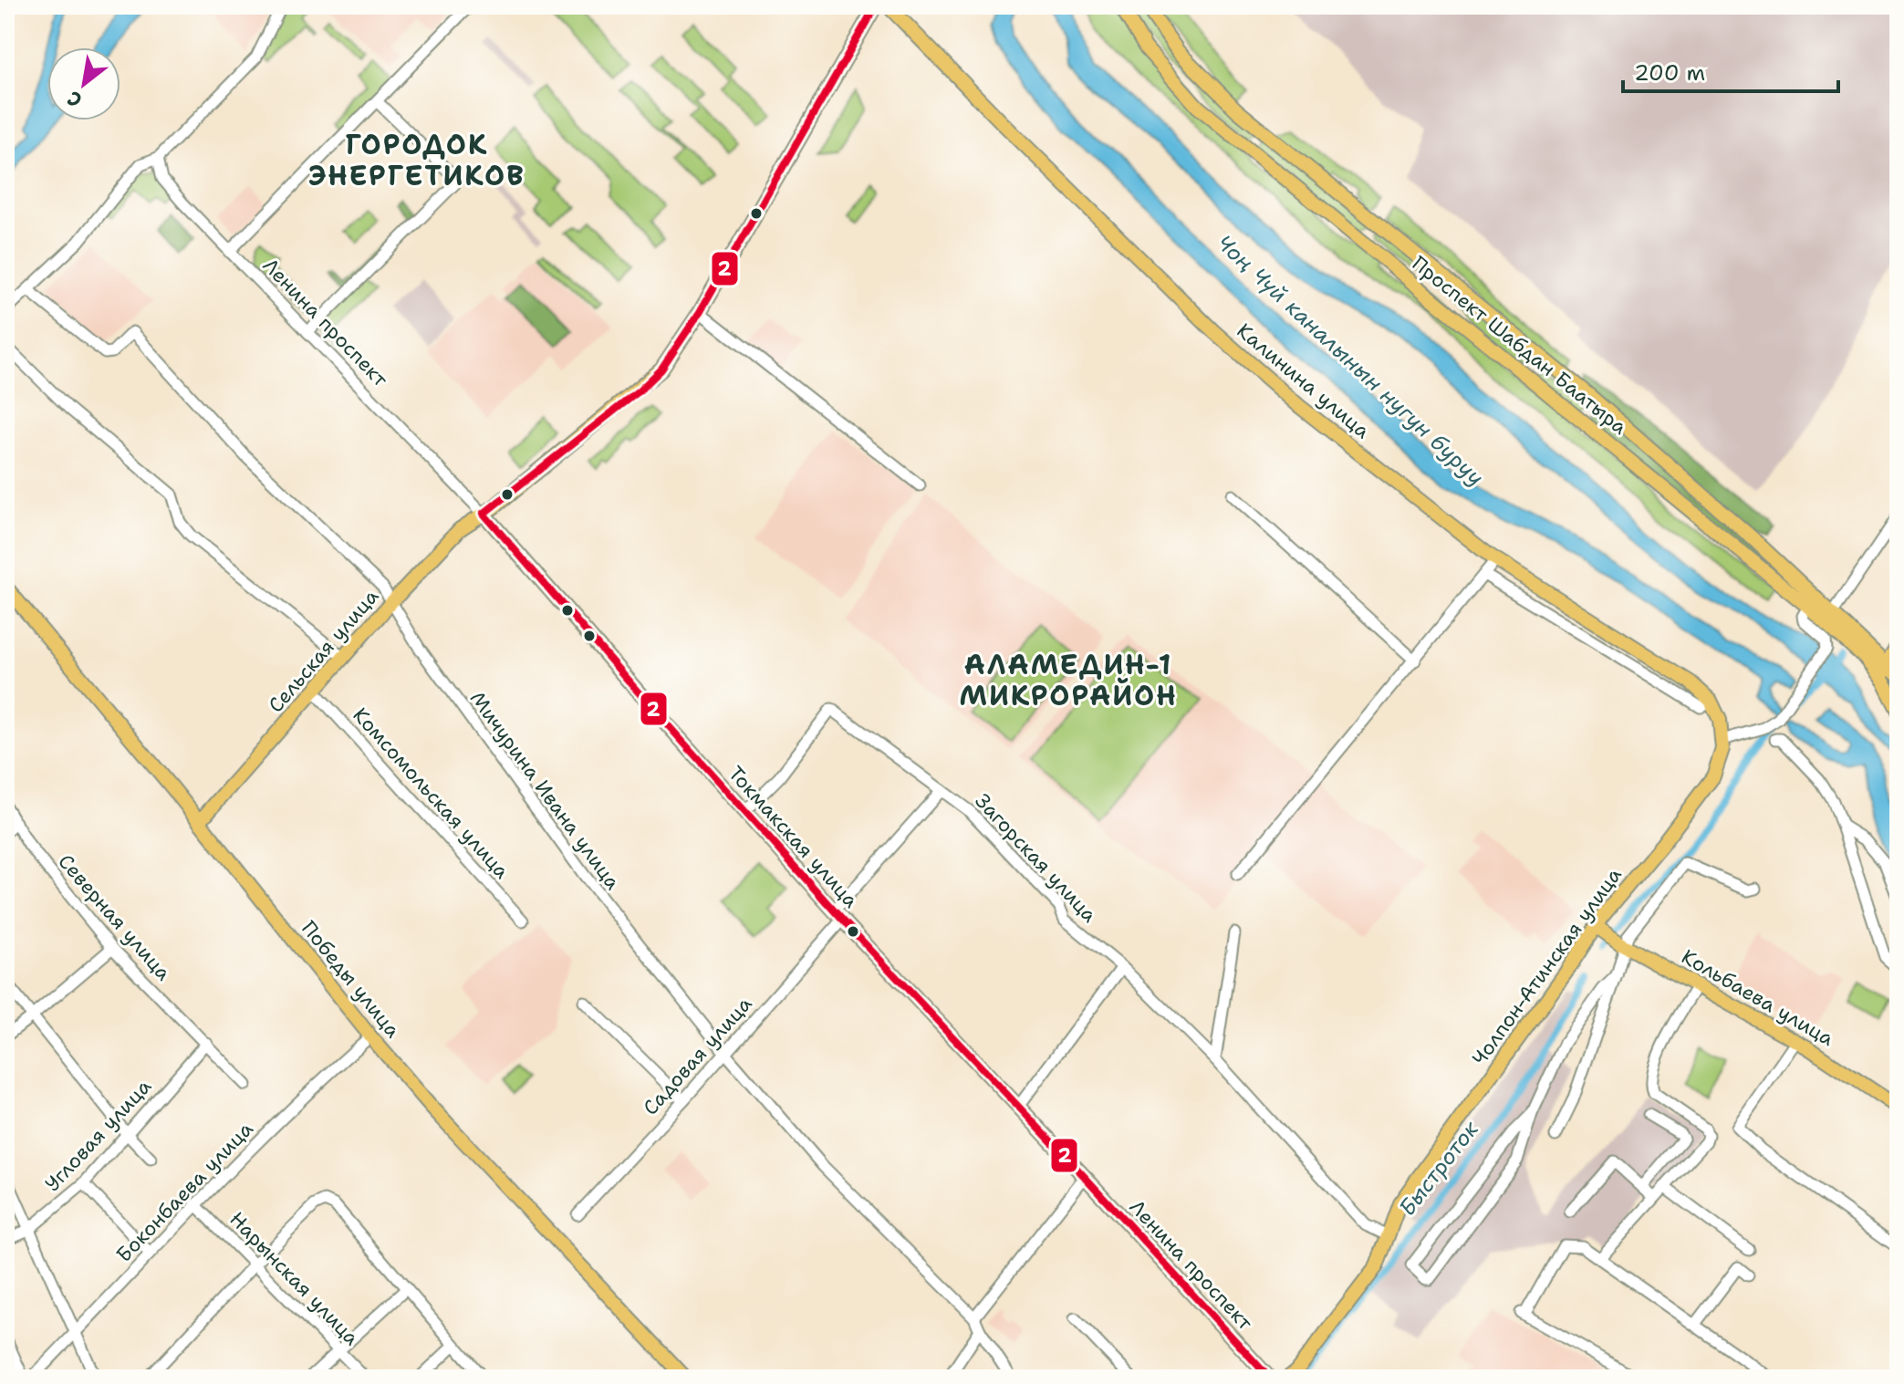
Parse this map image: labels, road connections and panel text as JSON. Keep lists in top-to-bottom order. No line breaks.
{"streets":{"main road":["Ленина проспект","Проспект Шабдан Баатыра","Калинина улица","Сельская улица","Токмакская улица","Чолпон-Атинская улица","Победы улица","Кольбаева улица"],"street":["Мичурина Ивана улица","Комсомольская улица","Загорская улица","Северная улица","Садовая улица","Угловая улица","Боконбаева улица","Нарынская улица"]},"crossings":[["Ленина проспект","Сельская улица"],["Ленина проспект","Токмакская улица"],["Сельская улица","Мичурина Ивана улица"],["Сельская улица","Комсомольская улица"],["Сельская улица","Токмакская улица"],["Сельская улица","Победы улица"],["Мичурина Ивана улица","Садовая улица"],["Токмакская улица","Загорская улица"],["Токмакская улица","Садовая улица"],["Загорская улица","Чолпон-Атинская улица"],["Загорская улица","Садовая улица"],["Северная улица","Угловая улица"],["Чолпон-Атинская улица","Кольбаева улица"],["Победы улица","Боконбаева улица"],["Боконбаева улица","Нарынская улица"]],"districts":["ГОРОДОК ЭНЕРГЕТИКОВ","АЛАМЕДИН-1 МИКРОРАЙОН"],"water":["Чоң Чүй каналынын нугун буруу","Быстроток"],"lines":["transit line 2"],"scale_bar":"200 m","north":"bottom left"}
